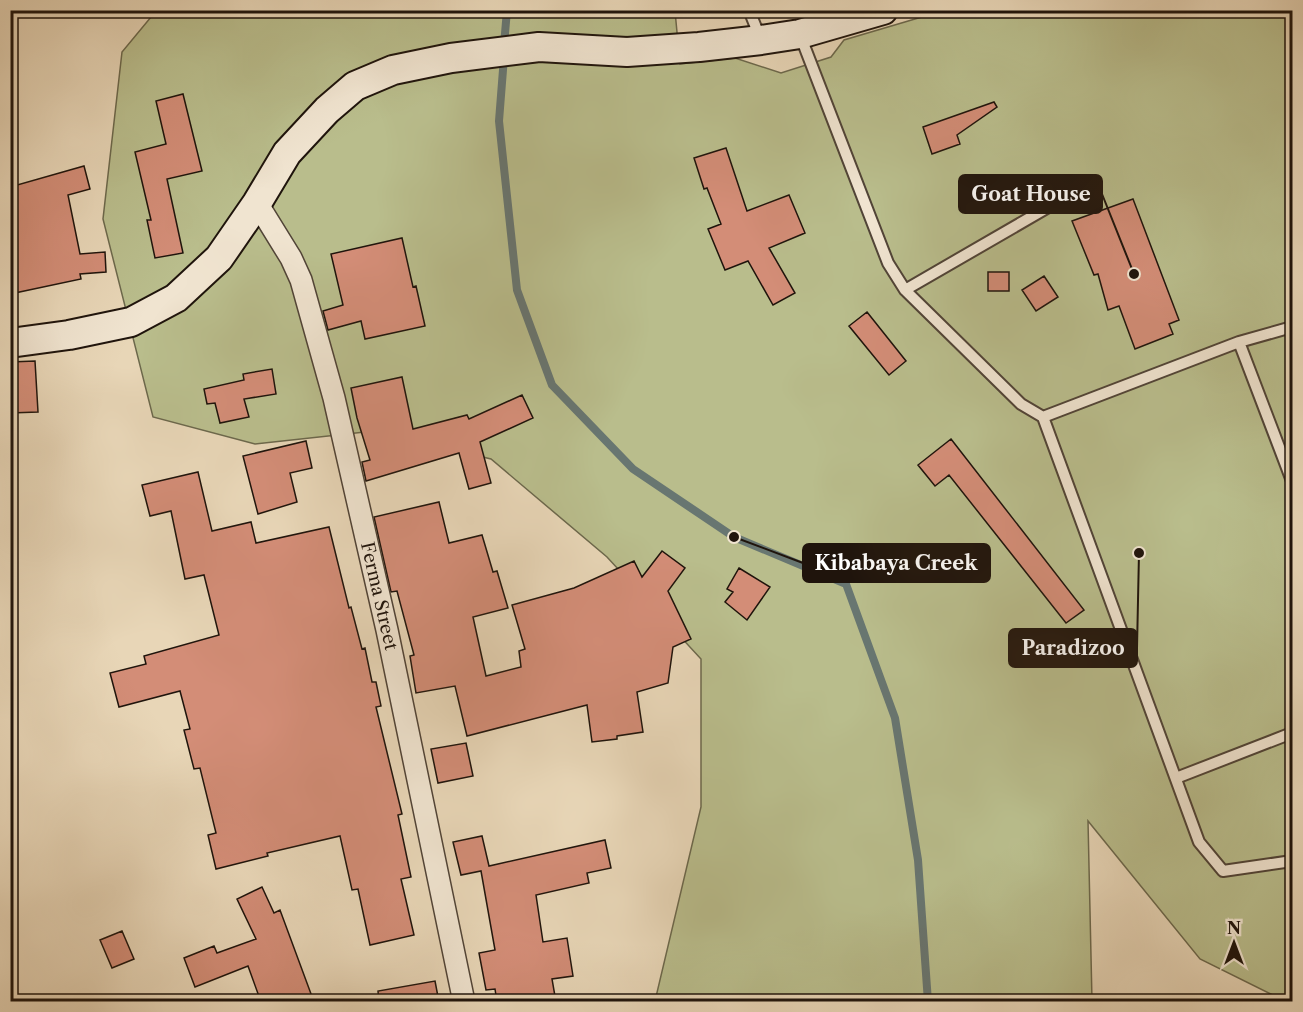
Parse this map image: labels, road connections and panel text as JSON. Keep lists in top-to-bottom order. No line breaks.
{"streets":{"street":["Ferma Street"]},"places":["Goat House","Kibabaya Creek","Paradizoo"],"north":"top"}
